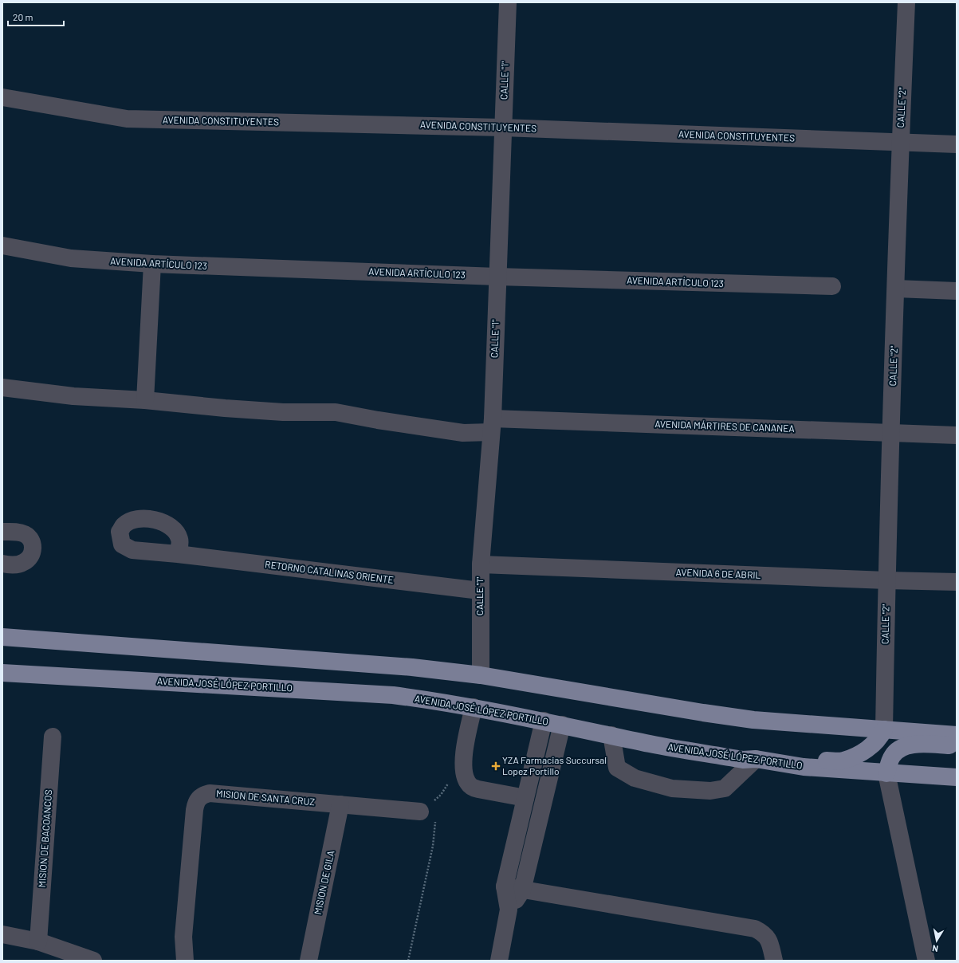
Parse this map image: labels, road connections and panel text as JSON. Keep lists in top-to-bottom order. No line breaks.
{"streets":{"main road":["AVENIDA JOSÉ LÓPEZ PORTILLO"],"street":["CALLE \"1\"","CALLE \"2\"","AVENIDA CONSTITUYENTES","AVENIDA ARTÍCULO 123","AVENIDA MÁRTIRES DE CANANEA","RETORNO CATALINAS ORIENTE","AVENIDA 6 DE ABRIL","MISION DE SANTA CRUZ","MISION DE BACOANCOS","MISION DE GILA"]},"crossings":[["CALLE \"1\"","AVENIDA CONSTITUYENTES"],["CALLE \"1\"","AVENIDA ARTÍCULO 123"],["CALLE \"1\"","AVENIDA MÁRTIRES DE CANANEA"],["CALLE \"1\"","RETORNO CATALINAS ORIENTE"],["CALLE \"1\"","AVENIDA 6 DE ABRIL"],["CALLE \"2\"","AVENIDA CONSTITUYENTES"],["CALLE \"2\"","AVENIDA MÁRTIRES DE CANANEA"],["CALLE \"2\"","AVENIDA 6 DE ABRIL"],["MISION DE SANTA CRUZ","MISION DE GILA"]],"places":{"health":["YZA Farmacias Succursal Lopez Portillo"]},"scale_bar":"20 m","north":"bottom"}
